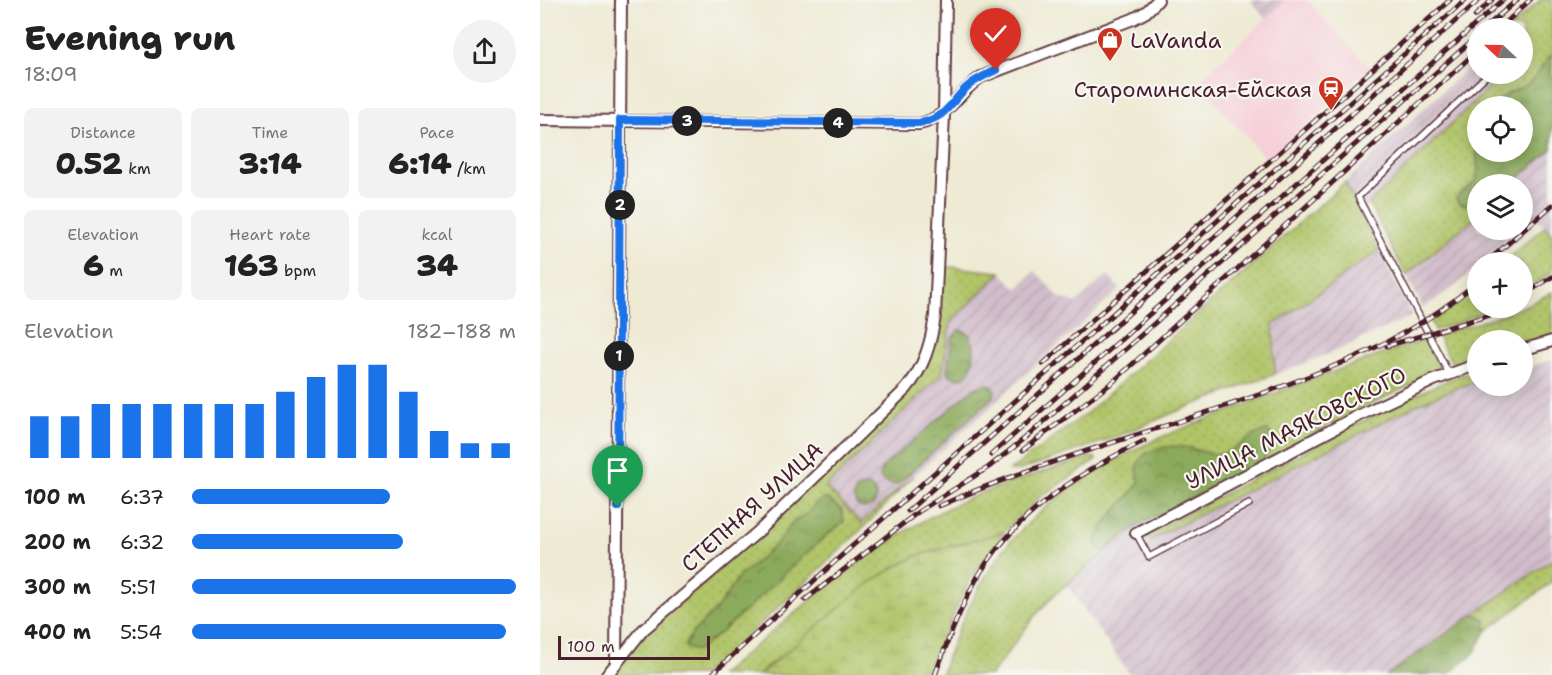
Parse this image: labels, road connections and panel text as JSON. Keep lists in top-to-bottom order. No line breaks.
{"streets":{"street":["УЛИЦА МАЯКОВСКОГО","СТЕПНАЯ УЛИЦА"]},"places":{"shop":["LaVanda"],"station":["Староминская-Ейская"]},"scale_bar":"100 m","north":"left","page":{"heading":["Evening run","18:09"],"map_buttons":["+","−"],"stats":[["Distance","0.52 km"],["Time","3:14"],["Pace","6:14 /km"],["Elevation","6 m"],["Heart rate","163 bpm"],["kcal","34"]],"pins":["3","4","2","1"],"chart":["Elevation","182–188 m"],"list":[{"name":"100 m","note":"6:37"},{"name":"200 m","note":"6:32"},{"name":"300 m","note":"5:51"},{"name":"400 m","note":"5:54"}],"scale":"100 m"}}
